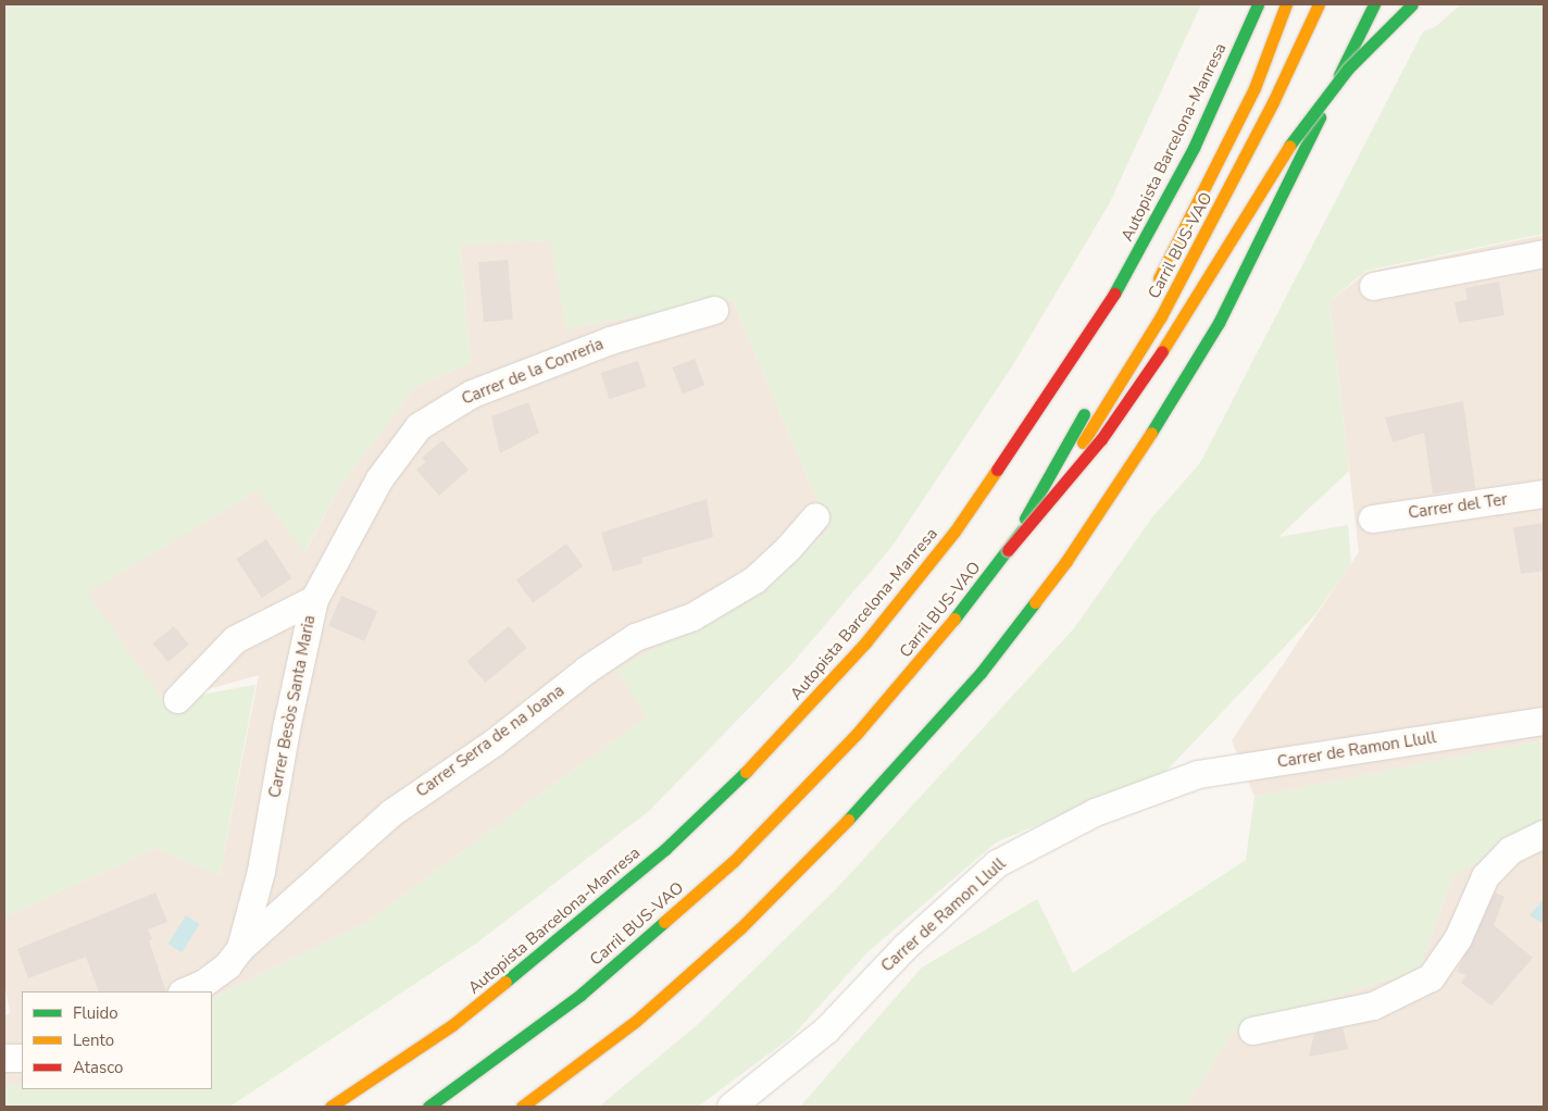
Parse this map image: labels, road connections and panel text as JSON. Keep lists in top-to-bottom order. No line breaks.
{"streets":{"highway":["Autopista Barcelona-Manresa","Carril BUS-VAO"],"street":["Carrer de la Conreria","Carrer del Ter","Carrer Besòs Santa Maria","Carrer Serra de na Joana","Carrer de Ramon Llull"]},"crossings":[["Carrer de la Conreria","Carrer Besòs Santa Maria"],["Carrer Besòs Santa Maria","Carrer Serra de na Joana"]],"legend":["Fluido","Lento","Atasco"]}
